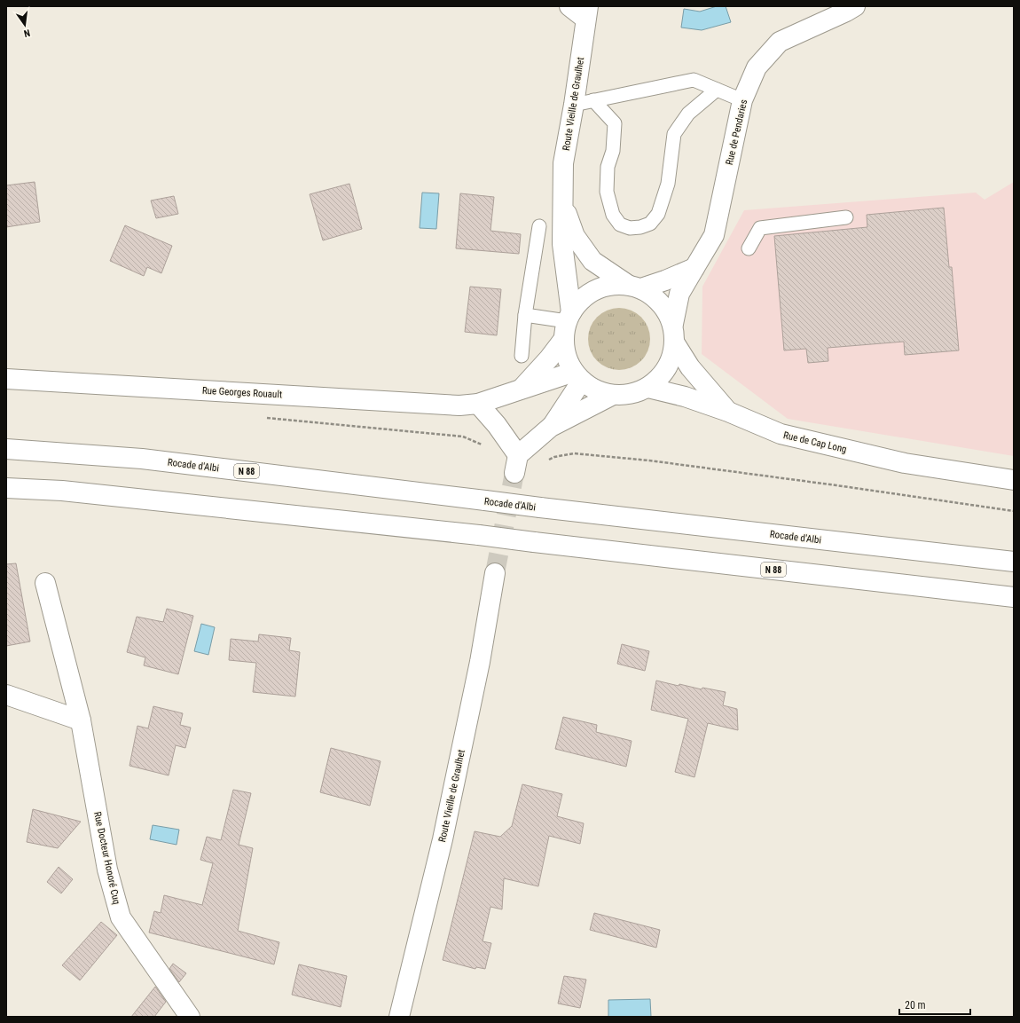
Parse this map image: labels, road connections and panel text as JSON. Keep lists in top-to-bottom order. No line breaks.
{"streets":{"main road":["Route Vieille de Graulhet","Rue de Pendaries","Rue Georges Rouault","Rue de Cap Long","Rocade d'Albi","N 88","Rue Docteur Honoré Cuq"]},"crossings":[["Route Vieille de Graulhet","Rue de Pendaries"],["Route Vieille de Graulhet","Rue Georges Rouault"],["Route Vieille de Graulhet","Rue de Cap Long"],["Rue de Pendaries","Rue Georges Rouault"],["Rue de Pendaries","Rue de Cap Long"],["Rue Georges Rouault","Rue de Cap Long"]],"scale_bar":"20 m","north":"bottom"}
